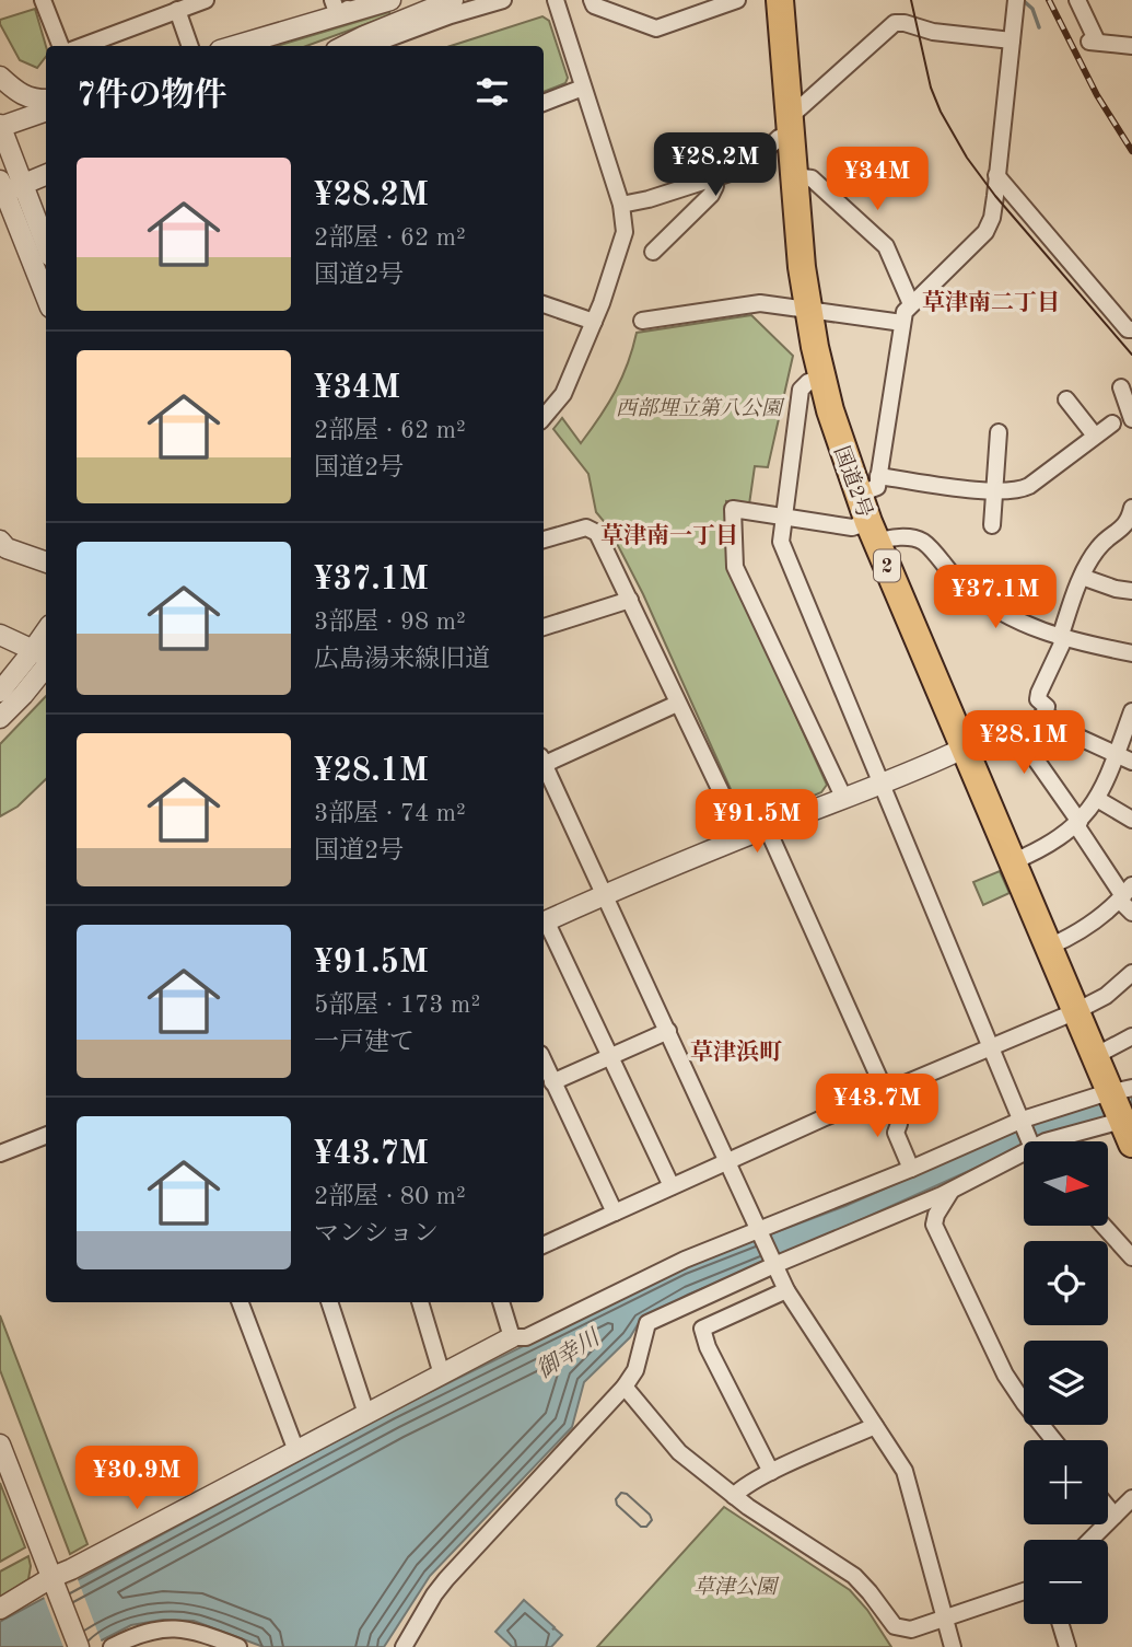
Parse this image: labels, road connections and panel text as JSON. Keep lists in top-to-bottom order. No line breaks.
{"streets":{"highway":["国道2号","2"]},"districts":["草津南二丁目","草津南一丁目","草津浜町"],"water":["御幸川"],"parks":["西部埋立第八公園","草津公園"],"north":"right","page":{"heading":"7件の物件","price":["¥28.2M","¥34M","¥37.1M","¥28.1M","¥91.5M","¥43.7M","¥30.9M"],"list":[{"name":"¥28.2M","note":"2部屋 · 62 m² · 国道2号"},{"name":"¥34M","note":"2部屋 · 62 m² · 国道2号"},{"name":"¥37.1M","note":"3部屋 · 98 m² · 広島湯来線旧道"},{"name":"¥28.1M","note":"3部屋 · 74 m² · 国道2号"},{"name":"¥91.5M","note":"5部屋 · 173 m² · 一戸建て"},{"name":"¥43.7M","note":"2部屋 · 80 m² · マンション"}],"map_buttons":["+","−"]}}
